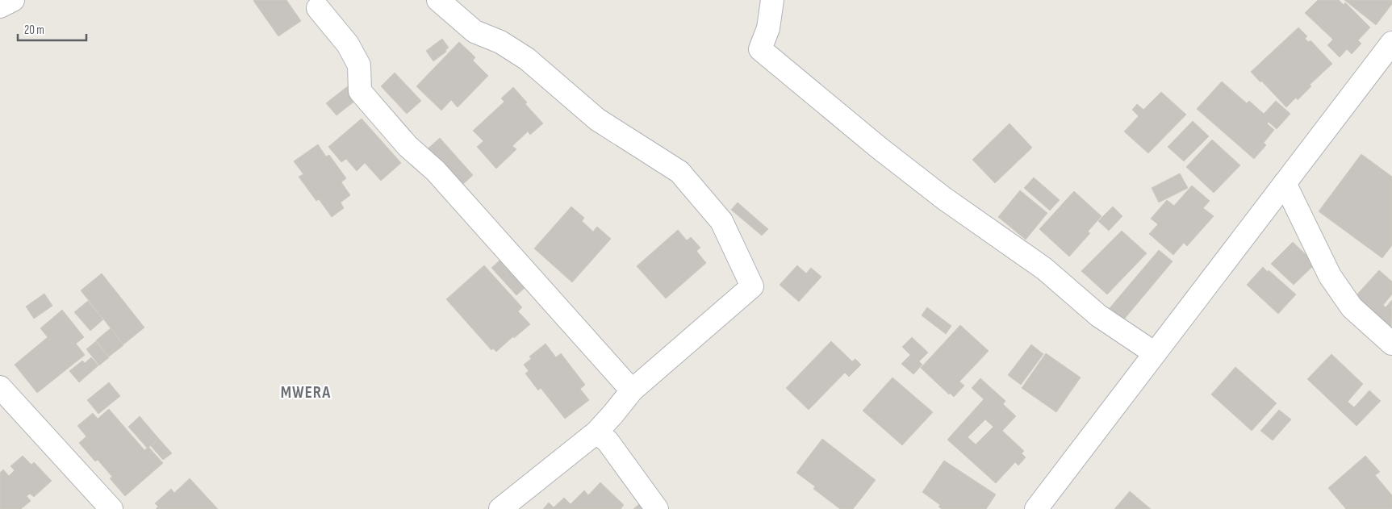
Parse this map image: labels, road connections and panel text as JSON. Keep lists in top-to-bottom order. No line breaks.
{"districts":["MWERA"],"scale_bar":"20 m"}
